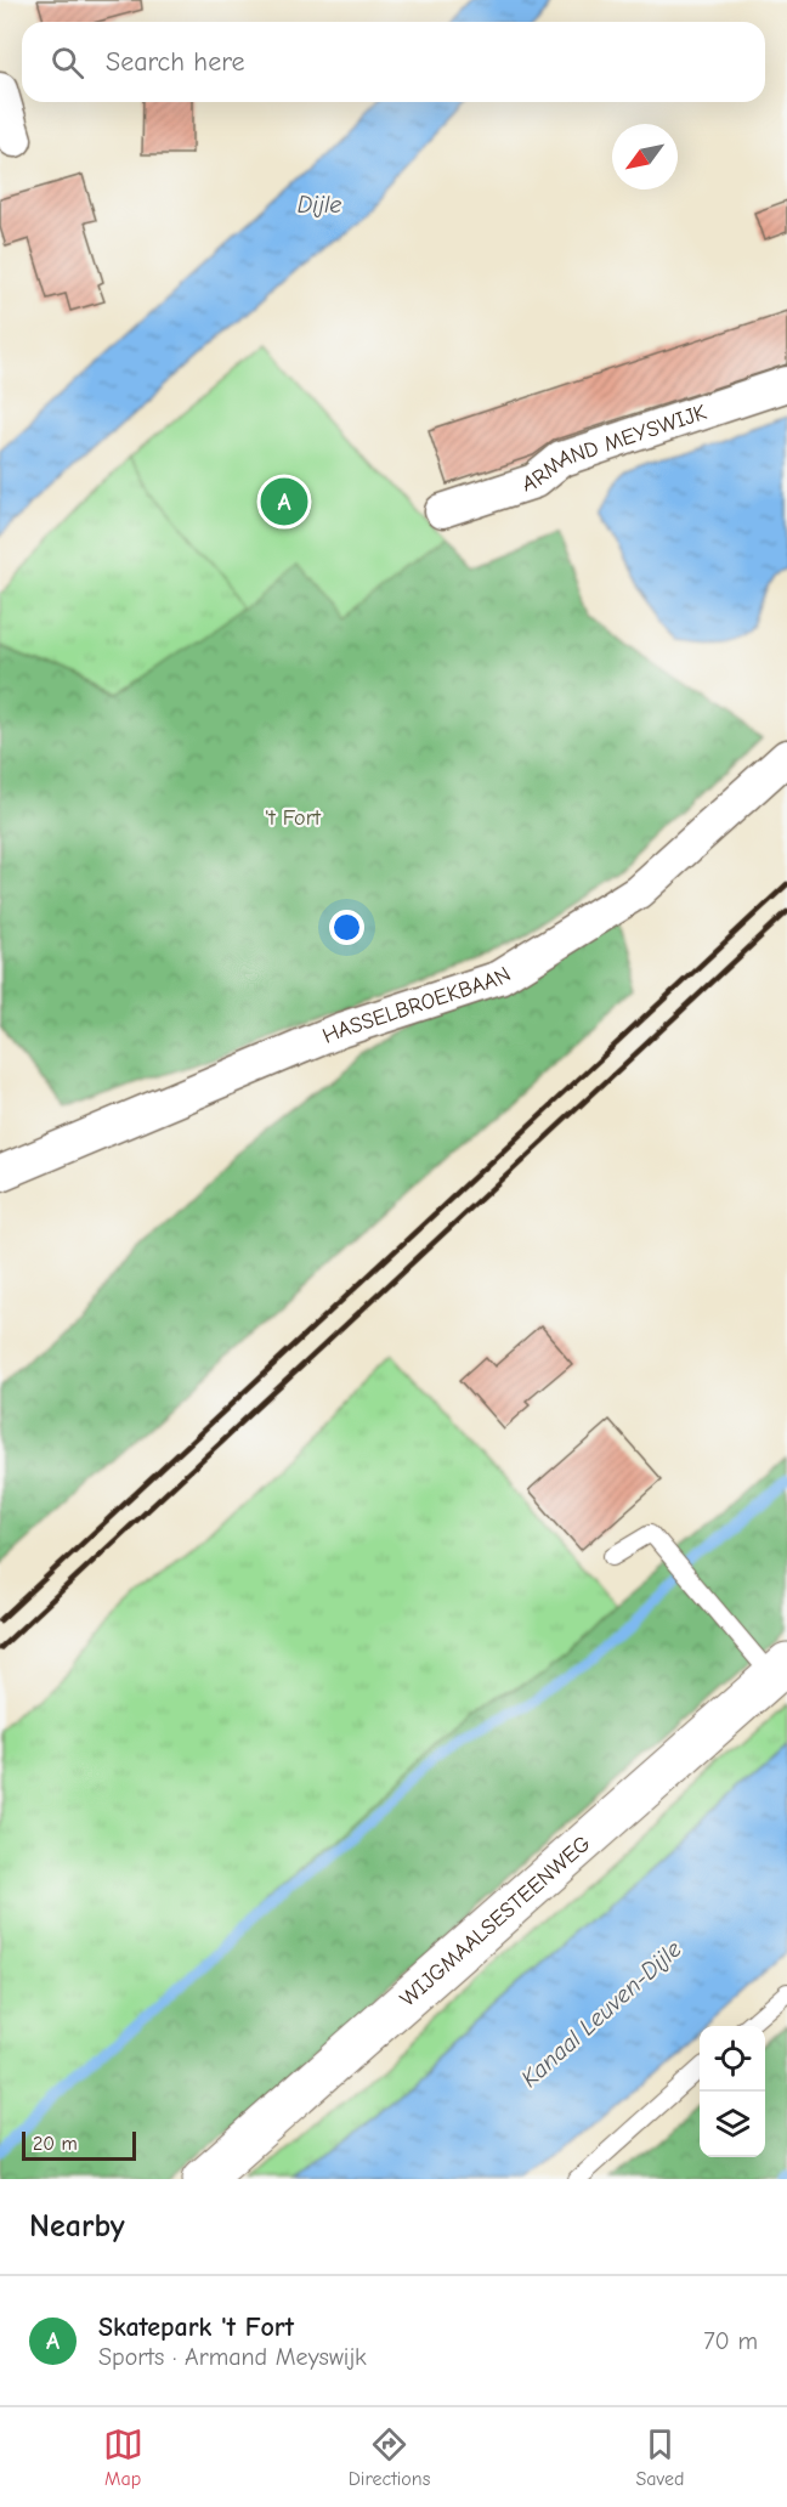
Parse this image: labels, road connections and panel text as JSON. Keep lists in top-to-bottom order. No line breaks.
{"streets":{"street":["ARMAND MEYSWIJK","HASSELBROEKBAAN","WIJGMAALSESTEENWEG"]},"water":["Dijle","Kanaal Leuven-Dijle"],"parks":["'t Fort"],"scale_bar":"20 m","north":"bottom left","page":{"search":"Search here","pins":"A","scale":"20 m","heading":"Nearby","list":[{"mark":"A","name":"Skatepark 't Fort","note":"Sports · Armand Meyswijk","value":"70 m"}],"nav":["Map","Directions","Saved"]}}
